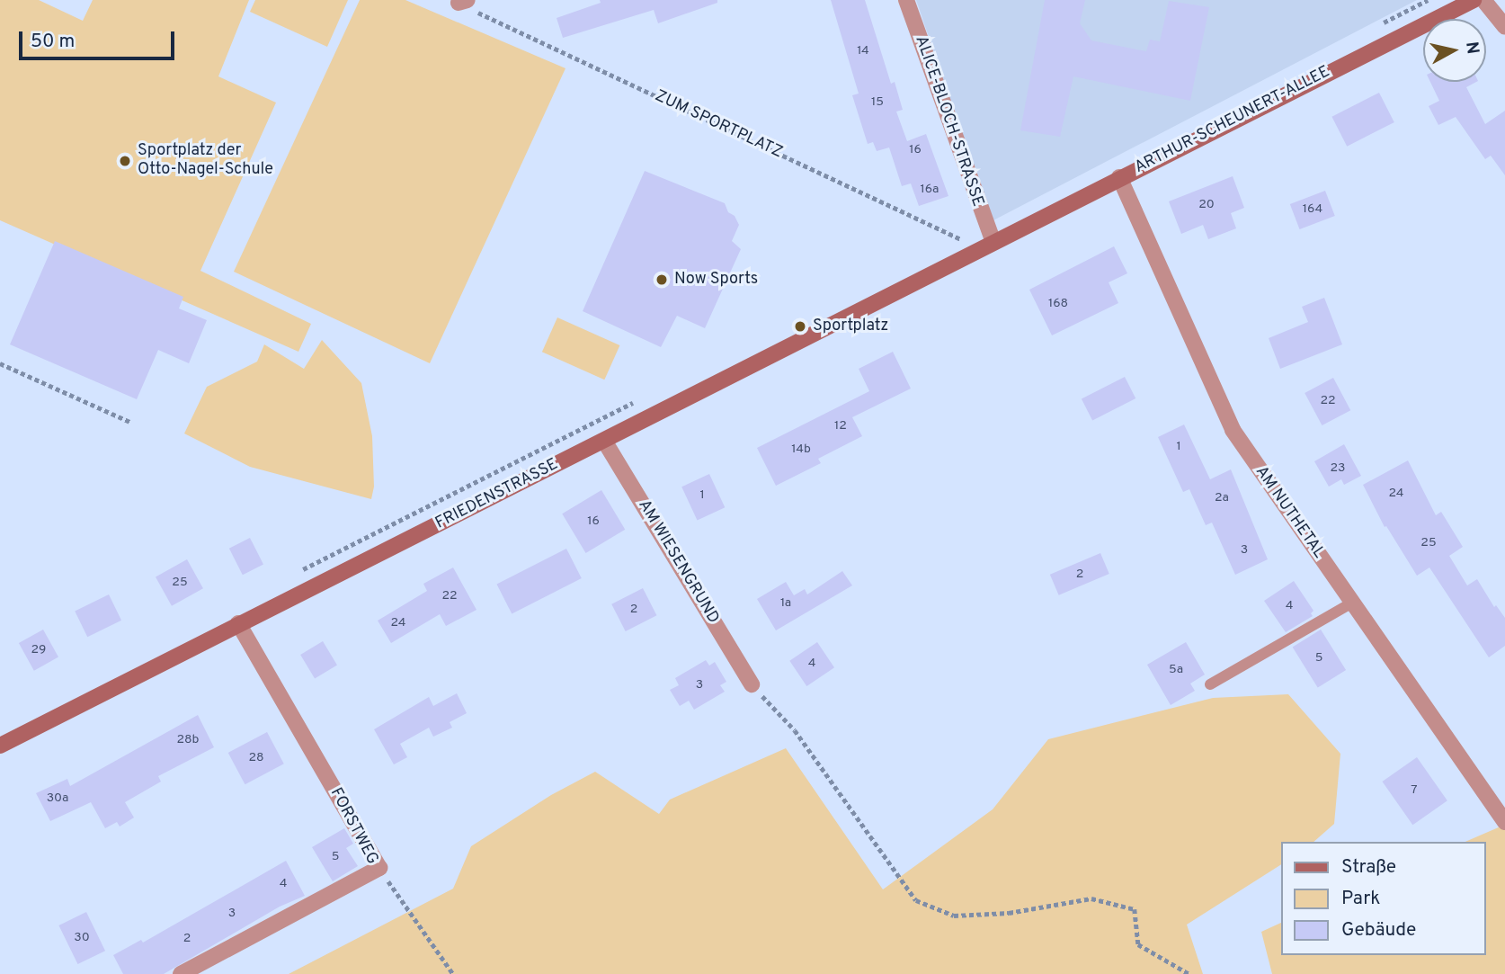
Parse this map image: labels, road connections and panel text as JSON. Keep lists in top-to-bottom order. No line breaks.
{"streets":{"main road":["ARTHUR-SCHEUNERT-ALLEE","FRIEDENSTRASSE"],"street":["ALICE-BLOCH-STRASSE","AM NUTHETAL","AM WIESENGRUND","FORSTWEG"],"path":["ZUM SPORTPLATZ"]},"crossings":[["ARTHUR-SCHEUNERT-ALLEE","ALICE-BLOCH-STRASSE"],["ARTHUR-SCHEUNERT-ALLEE","FRIEDENSTRASSE"],["ARTHUR-SCHEUNERT-ALLEE","AM NUTHETAL"],["ALICE-BLOCH-STRASSE","FRIEDENSTRASSE"],["ZUM SPORTPLATZ","FRIEDENSTRASSE"],["FRIEDENSTRASSE","AM WIESENGRUND"],["FRIEDENSTRASSE","FORSTWEG"]],"places":["Sportplatz der Otto-Nagel-Schule","Now Sports","Sportplatz"],"house_numbers":["14","15","16","16a","20","164","168","22","12","1","14b","23","24","1","2a","16","25","3","2","25","22","1a","4","2","24","29","5","4","5a","3","28b","28","7","30a","5","4","3","30","2"],"legend":["Straße","Park","Gebäude"],"scale_bar":"50 m","north":"right"}
